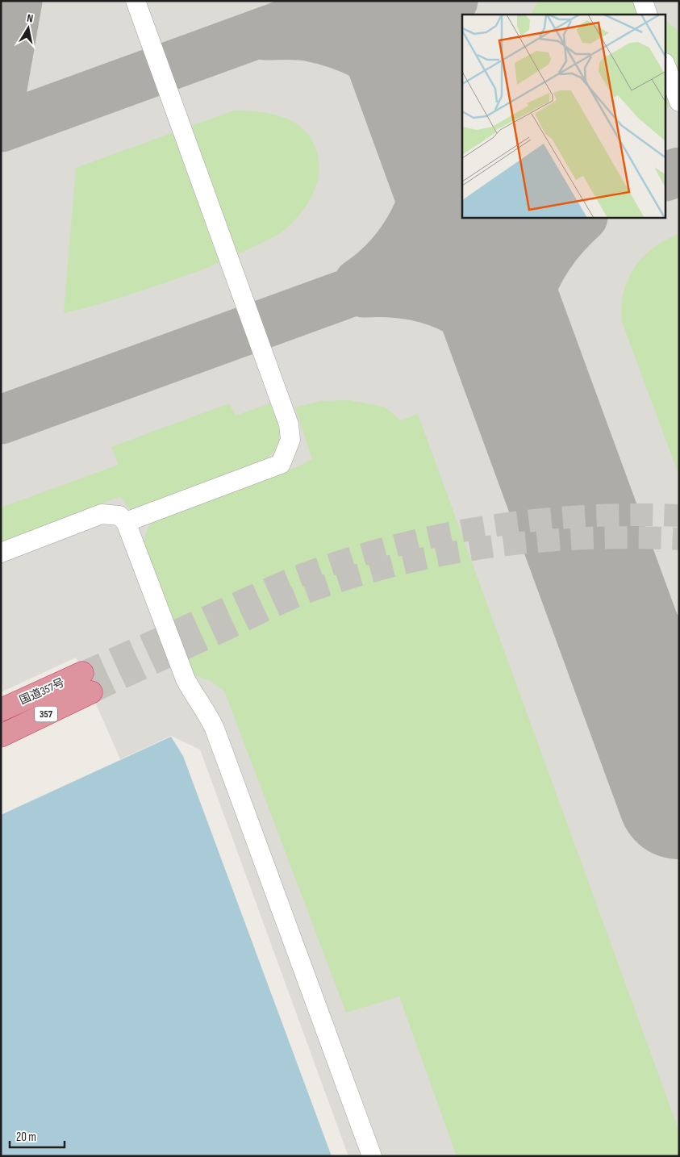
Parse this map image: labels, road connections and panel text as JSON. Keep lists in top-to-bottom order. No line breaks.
{"streets":{"highway":["国道357号","357"]},"scale_bar":"20 m","north":"top"}
